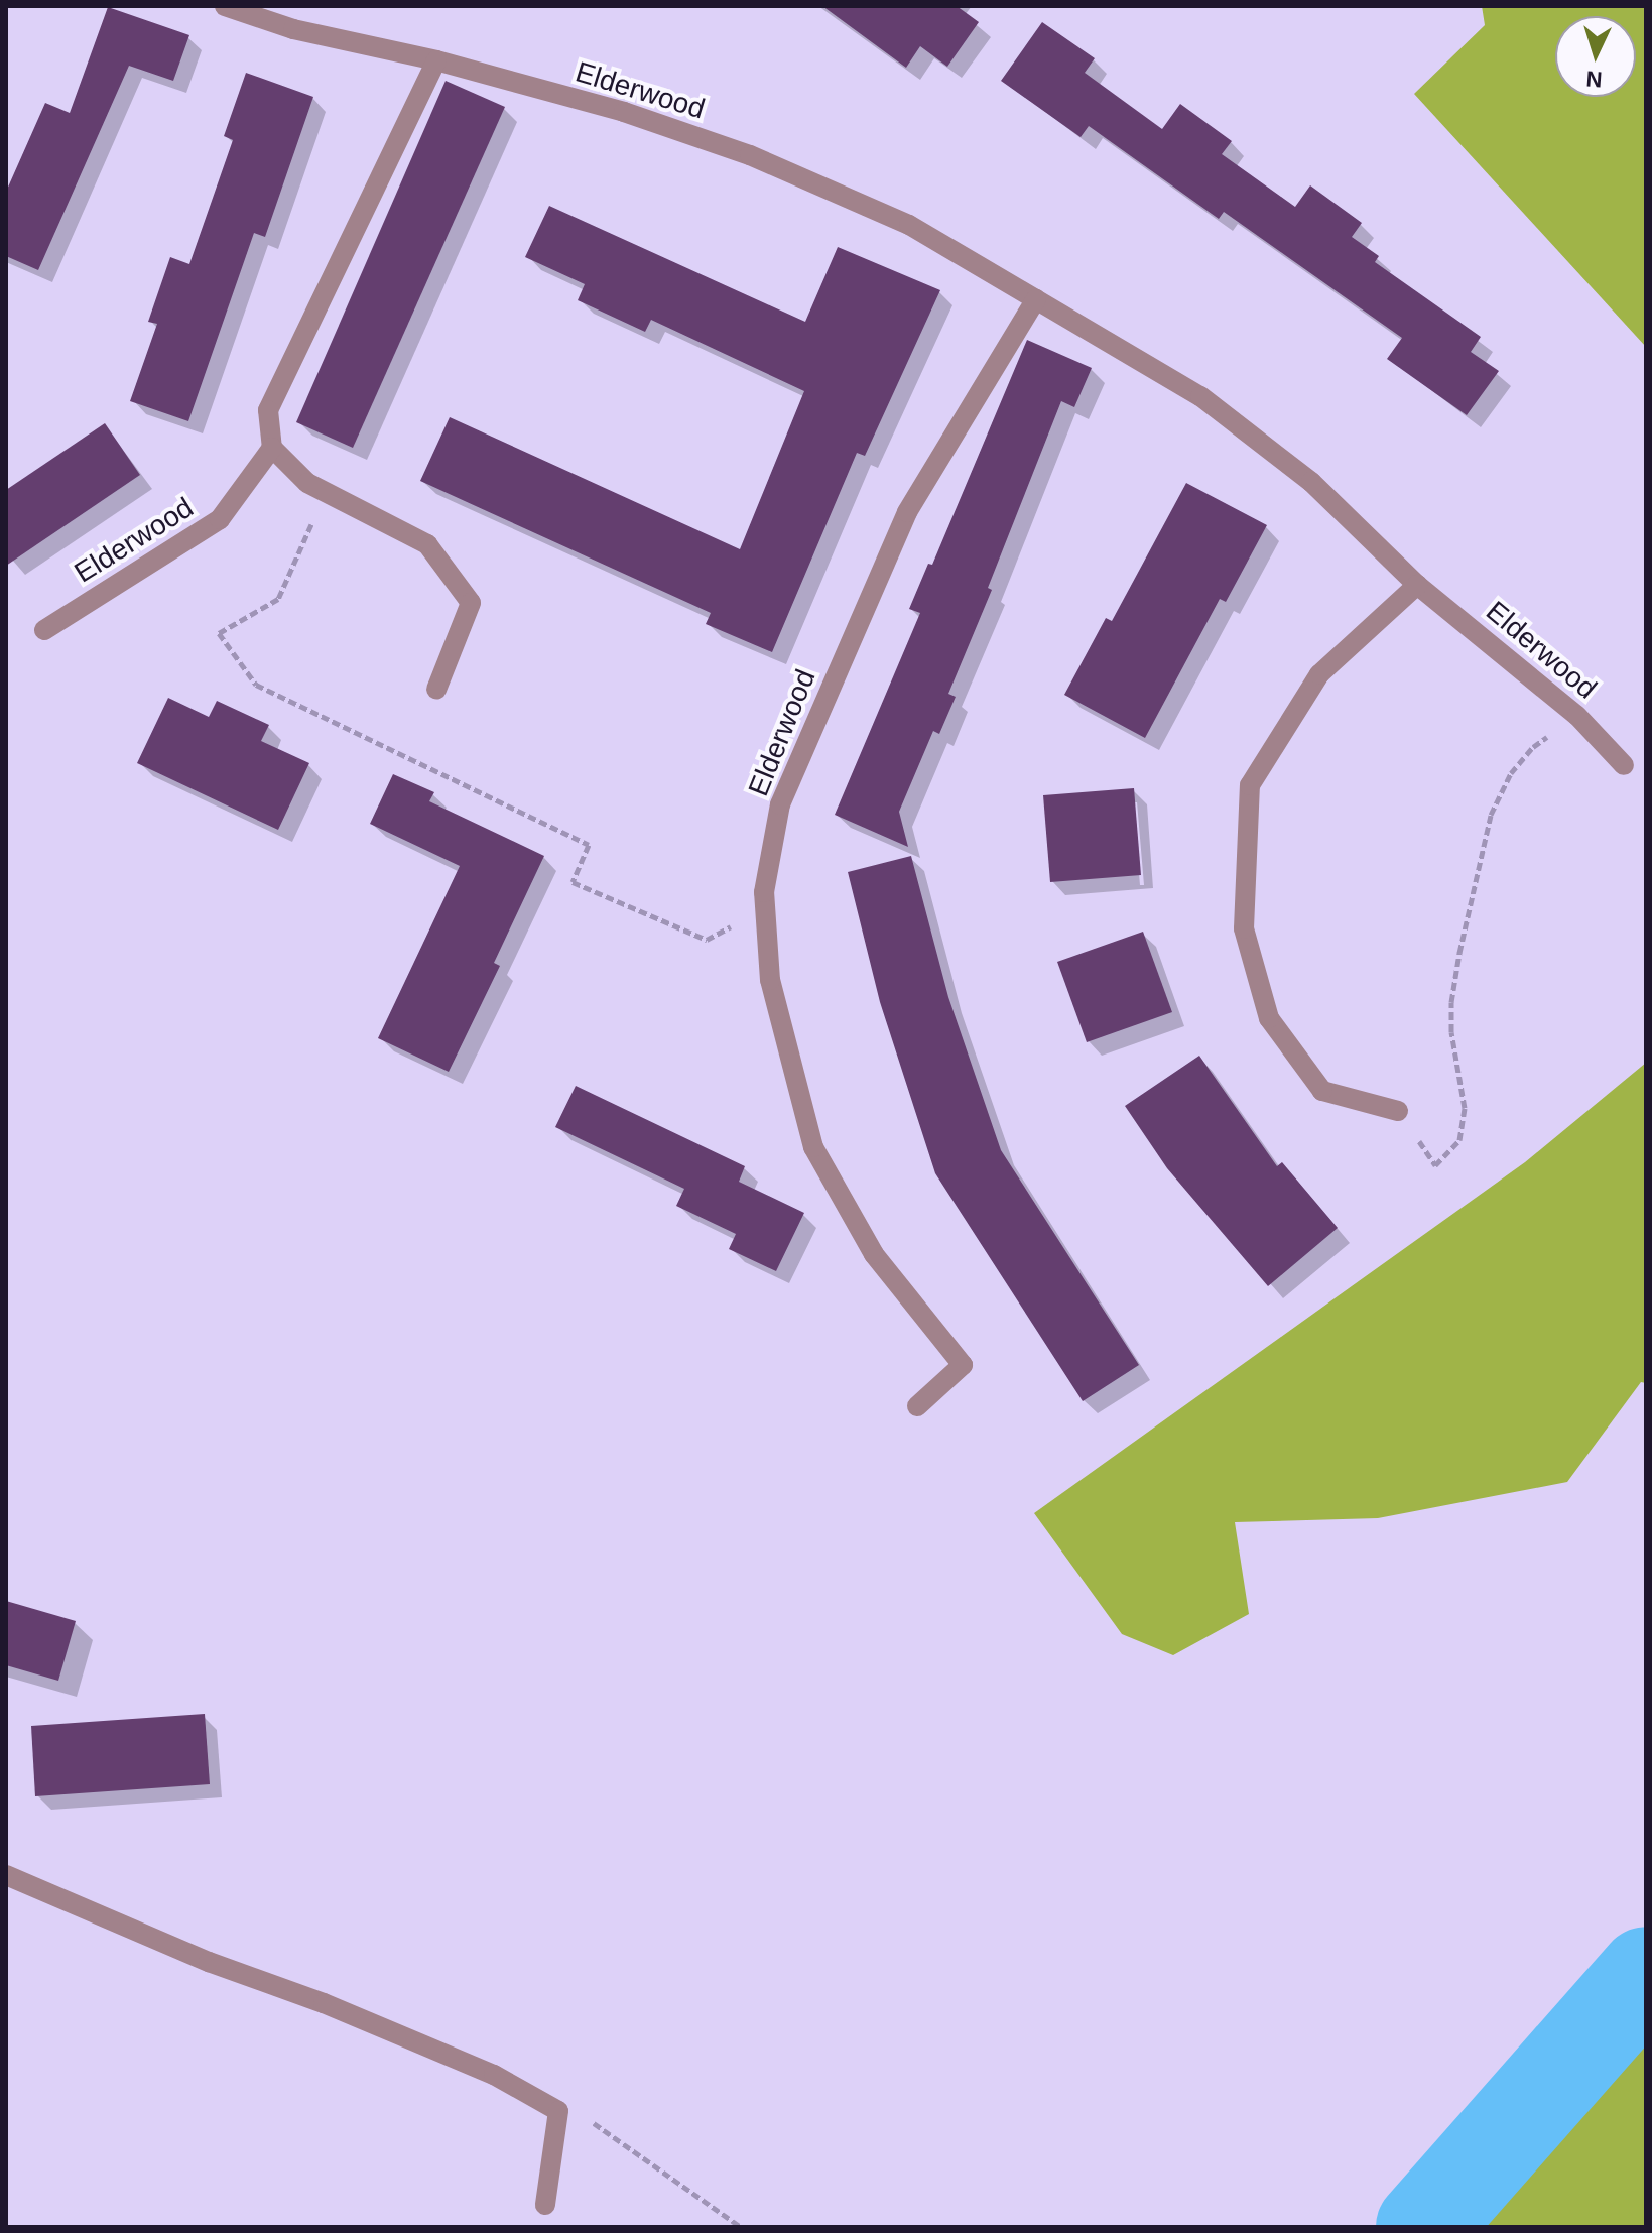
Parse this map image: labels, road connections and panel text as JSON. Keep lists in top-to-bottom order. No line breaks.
{"streets":{"street":["Elderwood"]},"north":"bottom"}
